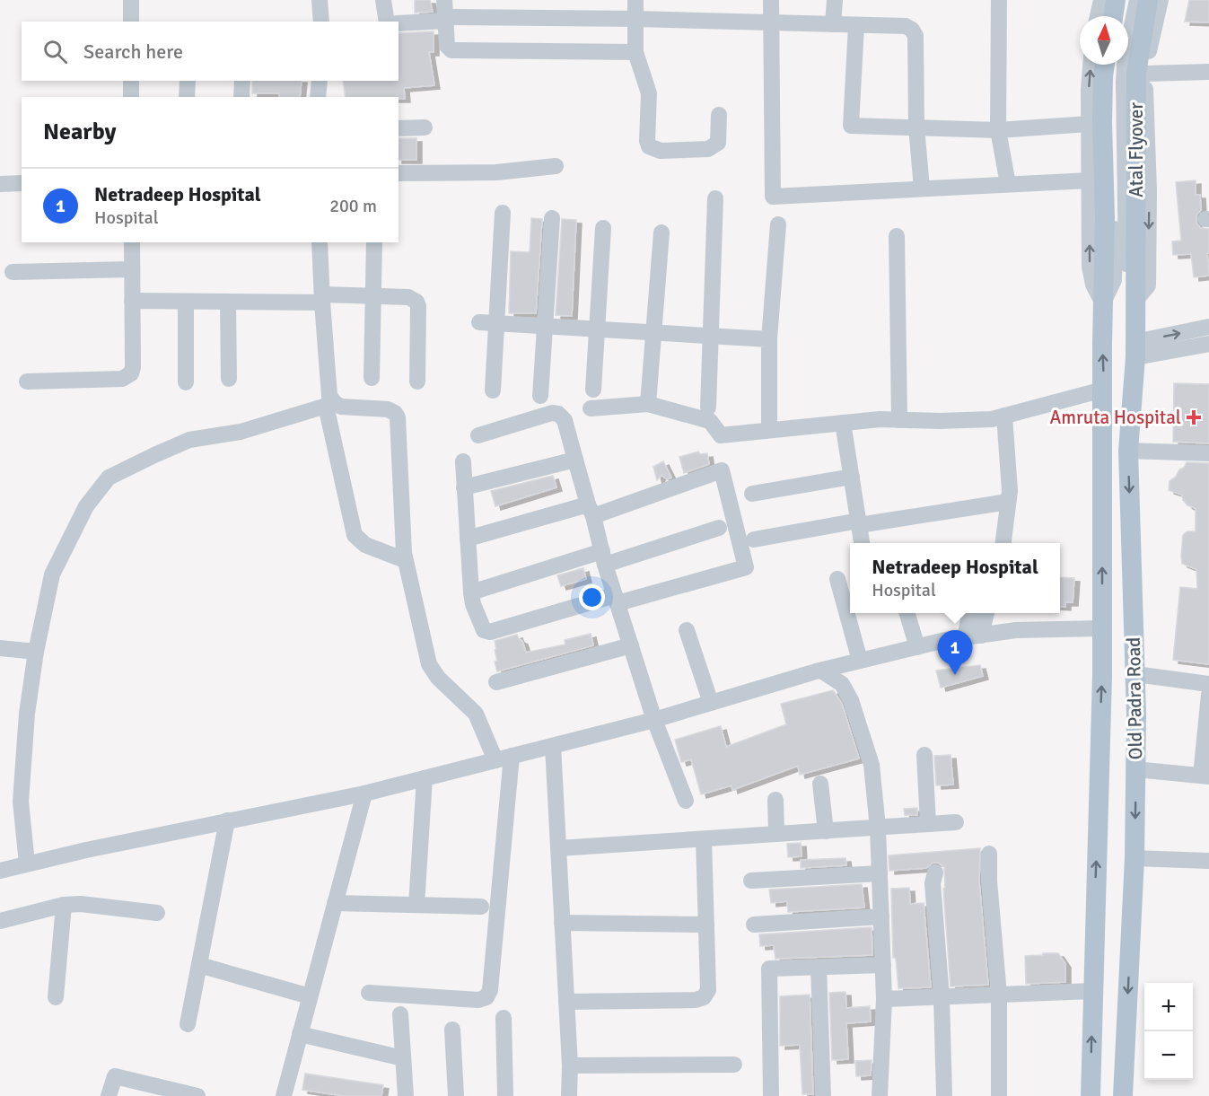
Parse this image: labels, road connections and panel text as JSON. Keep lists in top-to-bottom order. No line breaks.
{"streets":{"main road":["Atal Flyover","Old Padra Road"]},"crossings":[["Atal Flyover","Old Padra Road"]],"places":{"health":["Amruta Hospital"]},"north":"top","page":{"search":"Search here","heading":"Nearby","list":[{"mark":"1","name":"Netradeep Hospital","note":"Hospital","value":"200 m"}],"popup":["Netradeep Hospital","Hospital"],"pins":"1","map_buttons":["+","−"]}}
